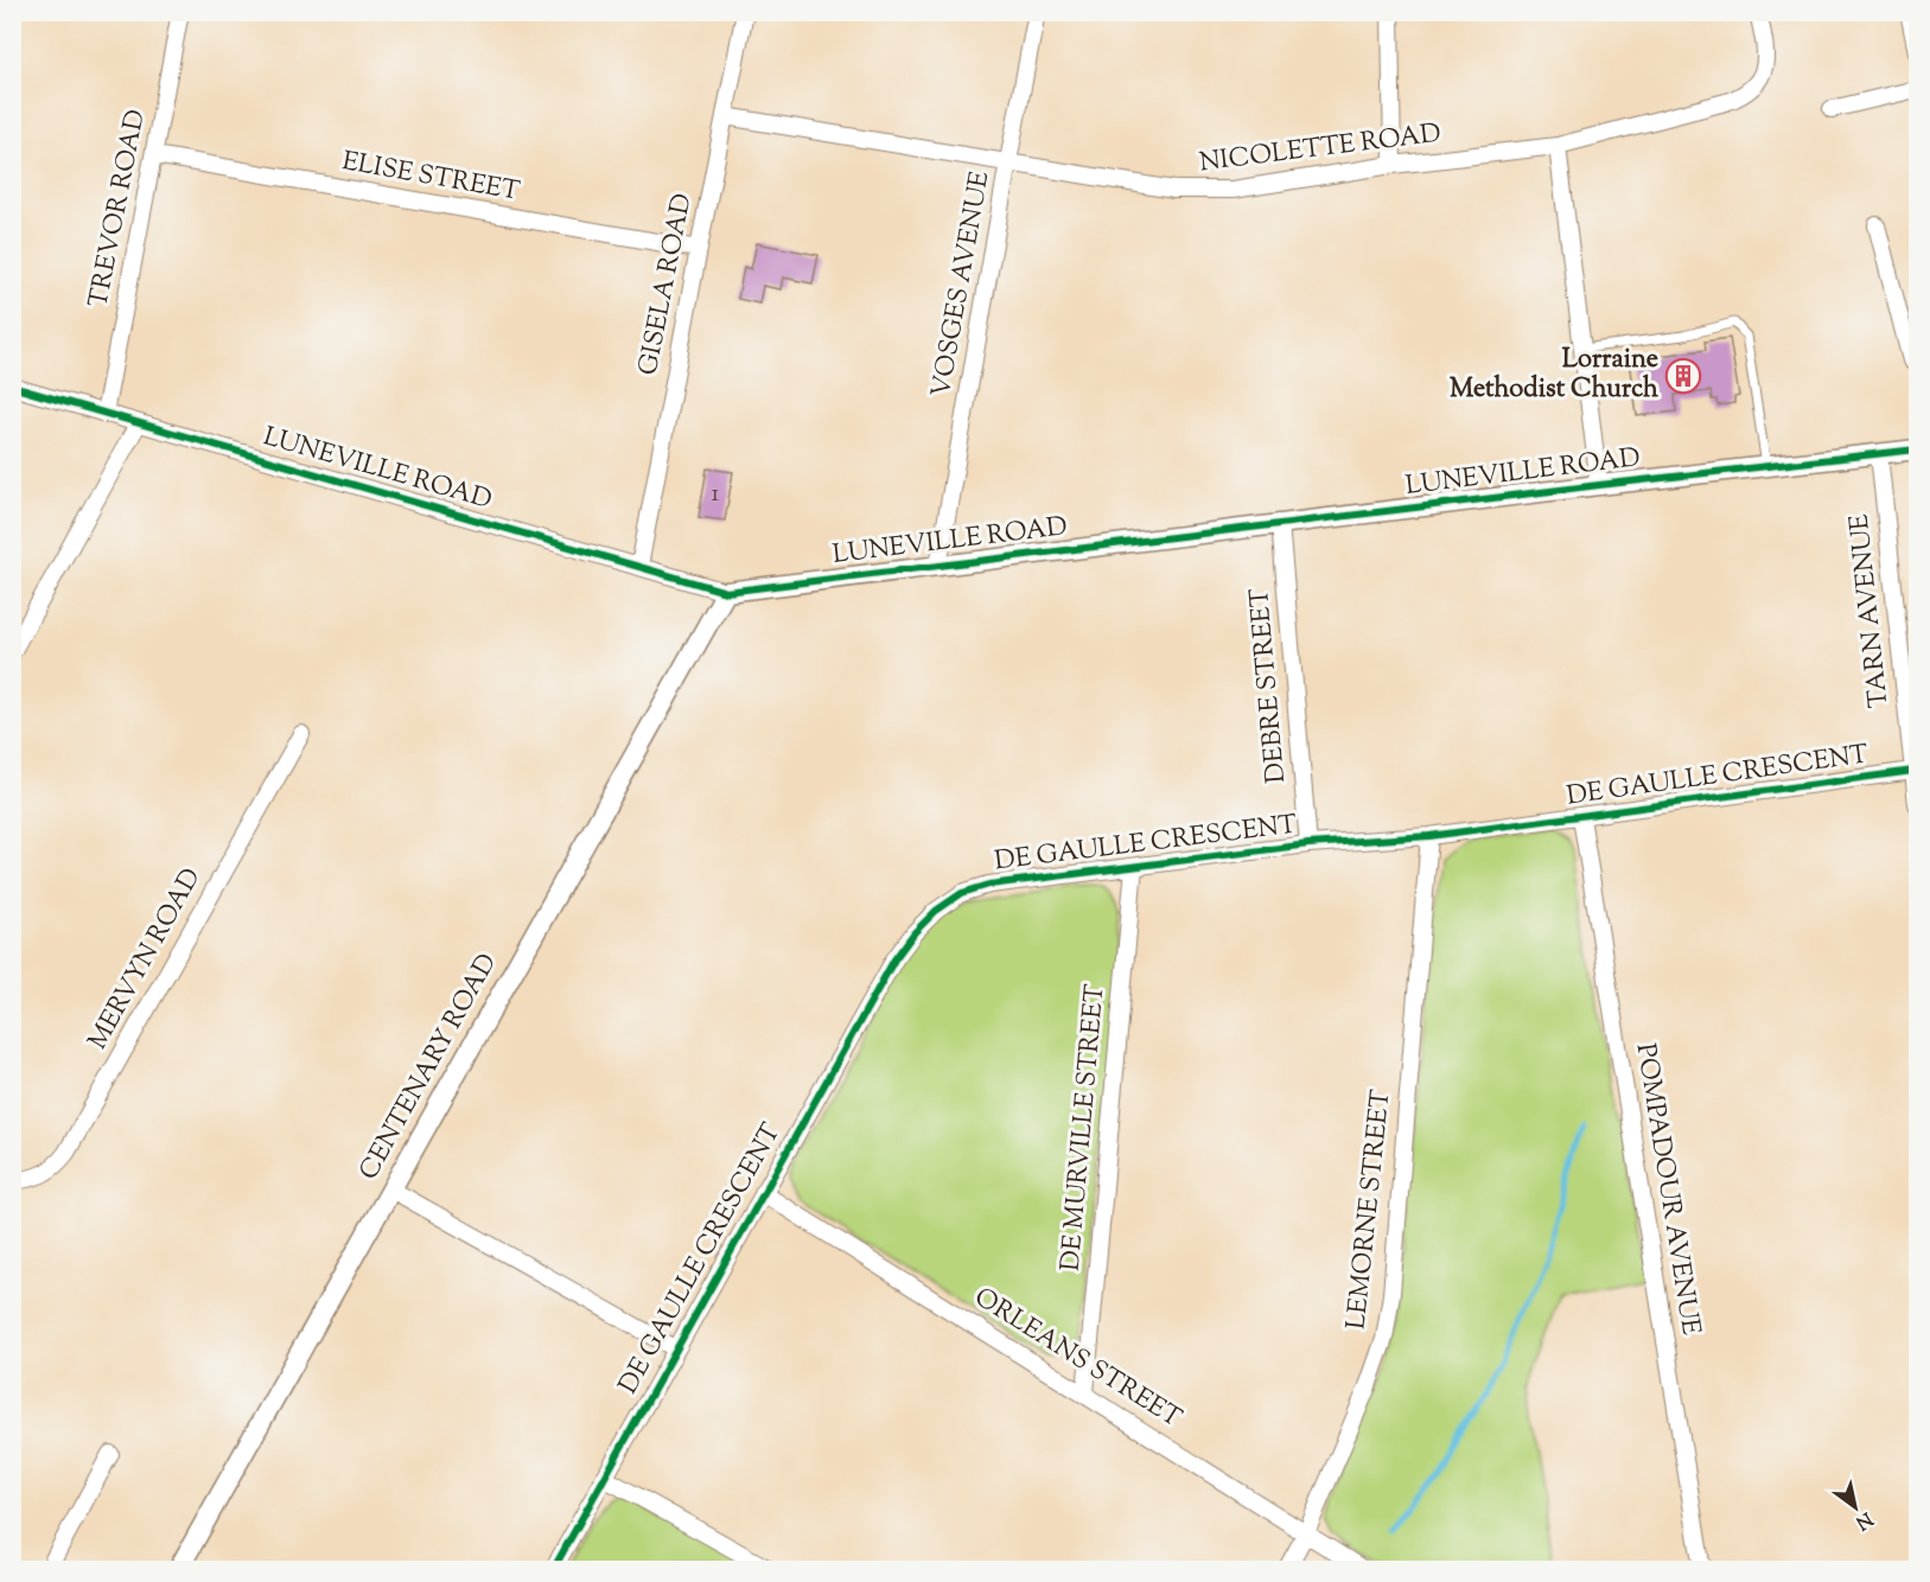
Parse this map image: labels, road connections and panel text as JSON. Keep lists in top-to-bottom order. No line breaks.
{"streets":{"street":["NICOLETTE ROAD","ELISE STREET","TREVOR ROAD","GISELA ROAD","VOSGES AVENUE","LUNEVILLE ROAD","TARN AVENUE","DEBRE STREET","DE GAULLE CRESCENT","MERVYN ROAD","CENTENARY ROAD","DE MURVILLE STREET","POMPADOUR AVENUE","LEMORNE STREET","ORLEANS STREET"]},"crossings":[["NICOLETTE ROAD","GISELA ROAD"],["NICOLETTE ROAD","VOSGES AVENUE"],["ELISE STREET","TREVOR ROAD"],["ELISE STREET","GISELA ROAD"],["TREVOR ROAD","LUNEVILLE ROAD"],["GISELA ROAD","LUNEVILLE ROAD"],["VOSGES AVENUE","LUNEVILLE ROAD"],["LUNEVILLE ROAD","TARN AVENUE"],["LUNEVILLE ROAD","DEBRE STREET"],["LUNEVILLE ROAD","CENTENARY ROAD"],["TARN AVENUE","DE GAULLE CRESCENT"],["DEBRE STREET","DE GAULLE CRESCENT"],["DE GAULLE CRESCENT","DE MURVILLE STREET"],["DE GAULLE CRESCENT","POMPADOUR AVENUE"],["DE GAULLE CRESCENT","LEMORNE STREET"],["DE GAULLE CRESCENT","ORLEANS STREET"],["DE MURVILLE STREET","ORLEANS STREET"],["LEMORNE STREET","ORLEANS STREET"]],"places":{"building":["Lorraine Methodist Church"]},"house_numbers":["1"],"north":"bottom right"}
